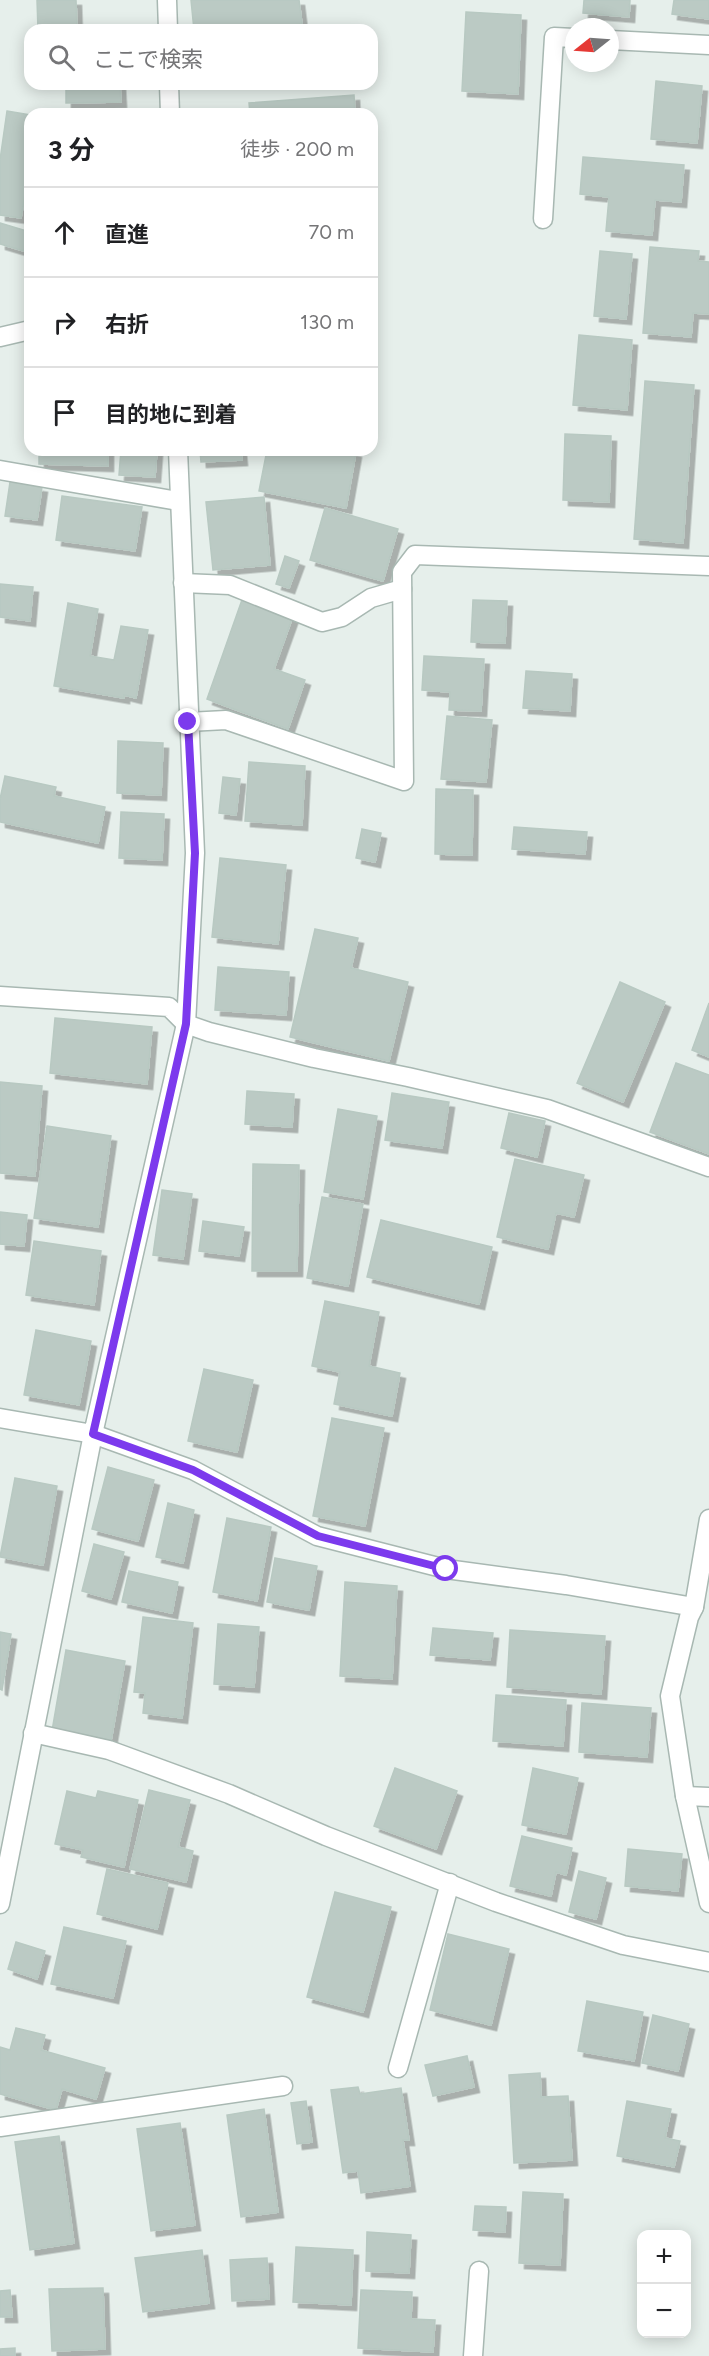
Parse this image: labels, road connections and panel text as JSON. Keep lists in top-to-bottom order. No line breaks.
{"north":"left","page":{"search":"ここで検索","heading":["3 分","徒歩 · 200 m"],"list":[["直進","70 m"],["右折","130 m"],"目的地に到着"],"map_buttons":["+","−"]}}
